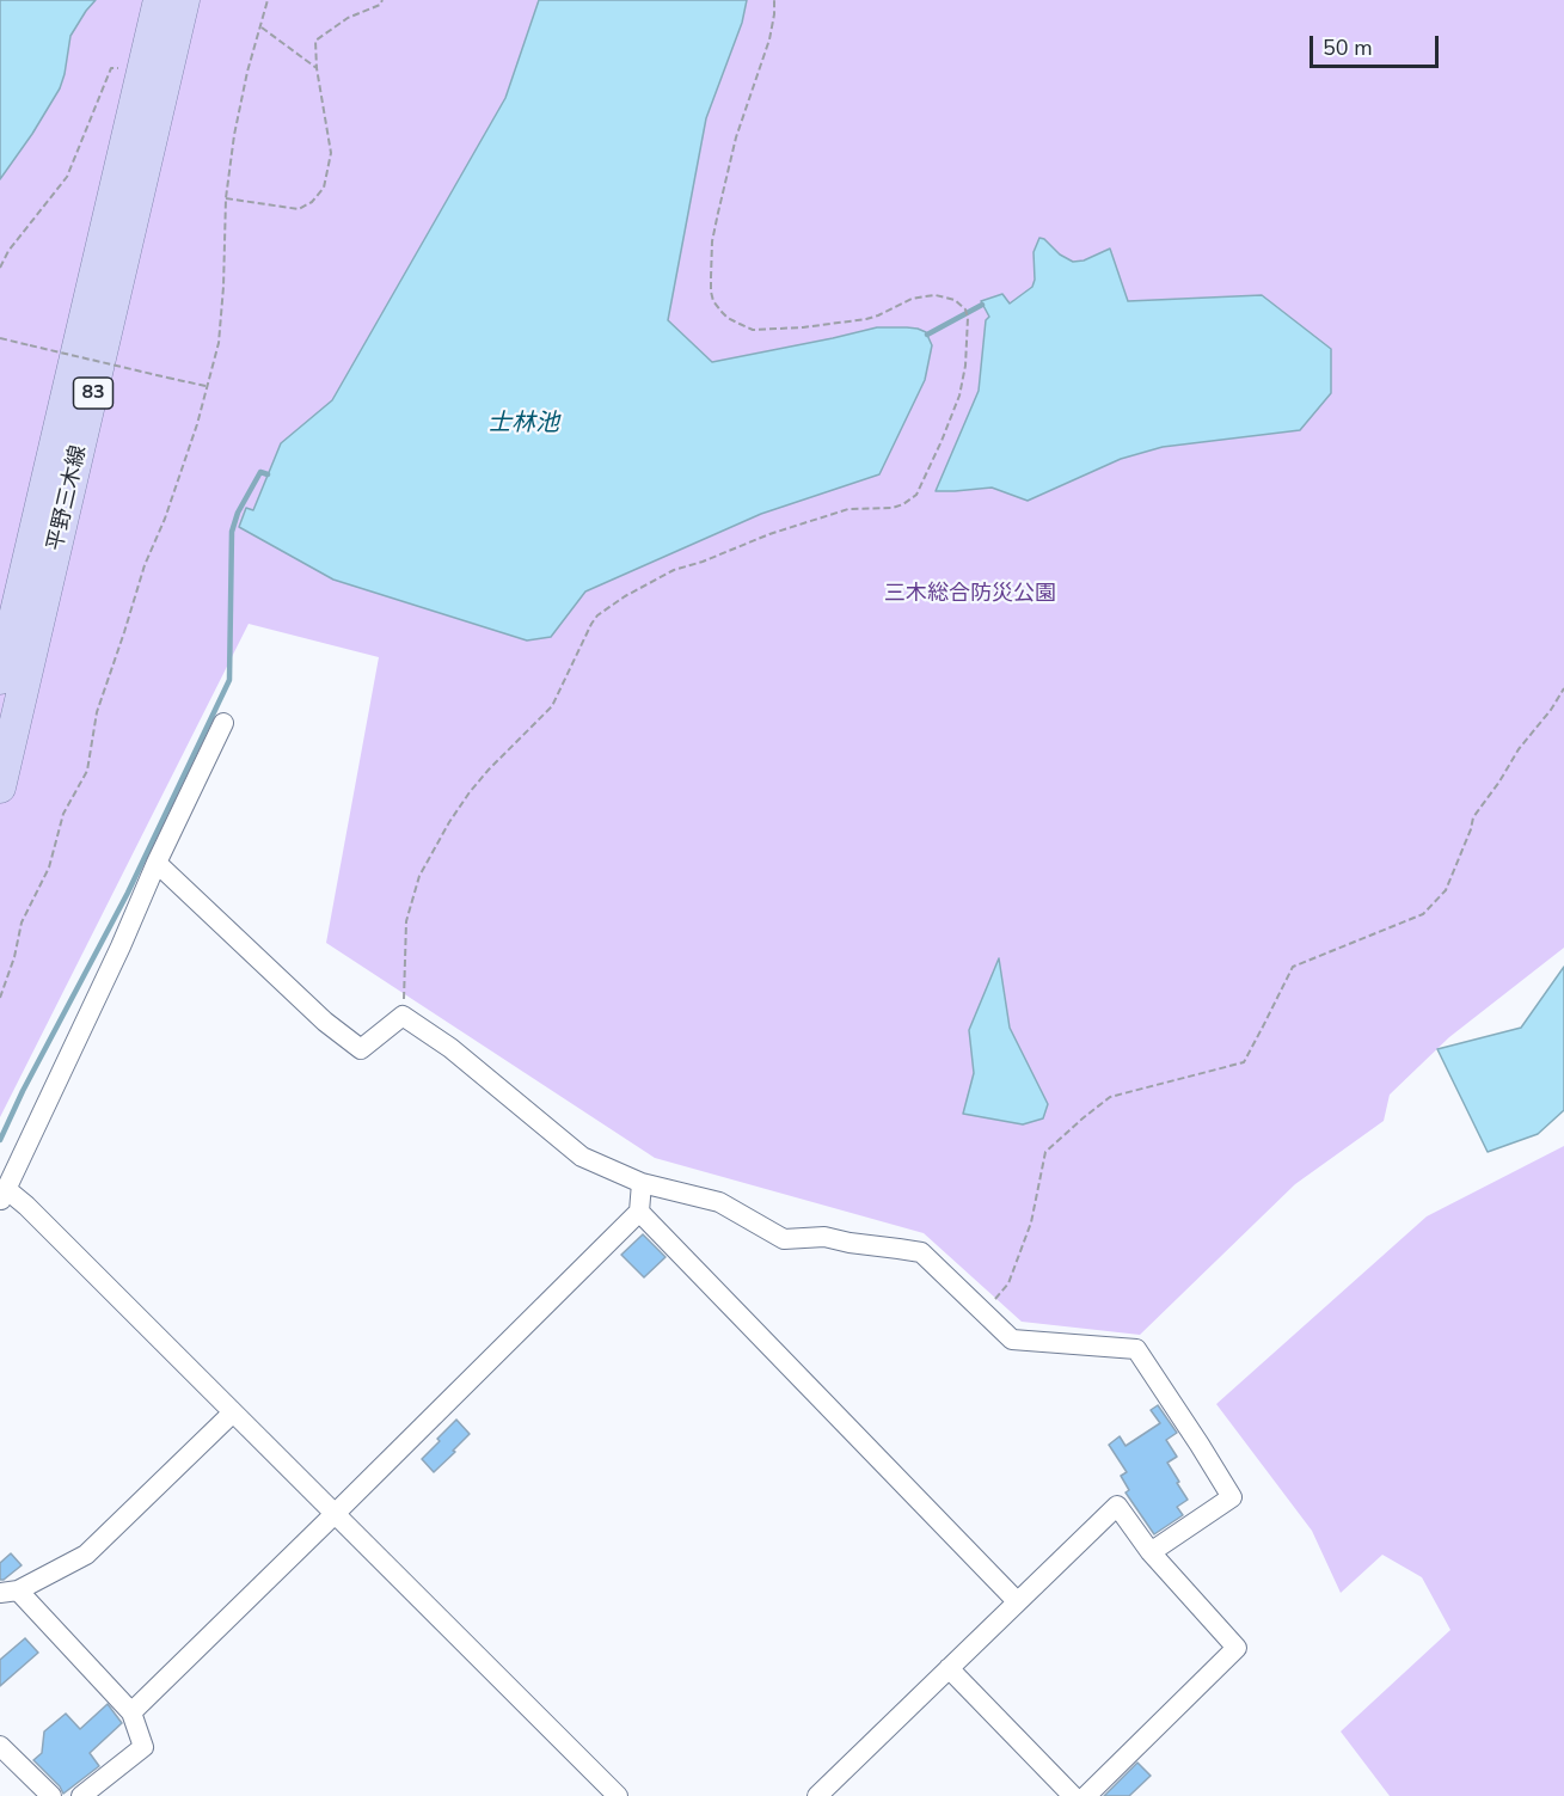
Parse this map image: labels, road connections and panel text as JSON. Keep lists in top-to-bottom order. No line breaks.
{"streets":{"main road":["83","平野三木線"]},"water":["士林池"],"parks":["三木総合防災公園"],"scale_bar":"50 m"}
